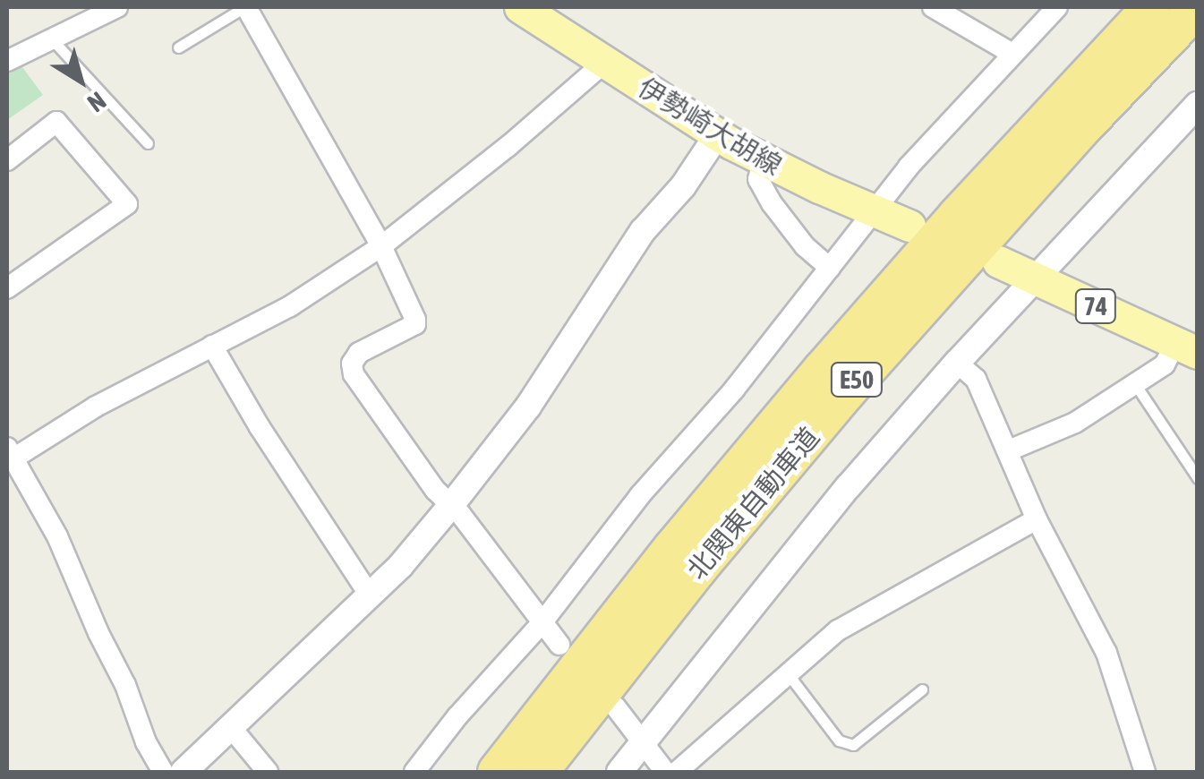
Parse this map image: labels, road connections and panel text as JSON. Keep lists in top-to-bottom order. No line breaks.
{"streets":{"highway":["E50","北関東自動車道"],"main road":["伊勢崎大胡線","74"]},"north":"bottom right"}
